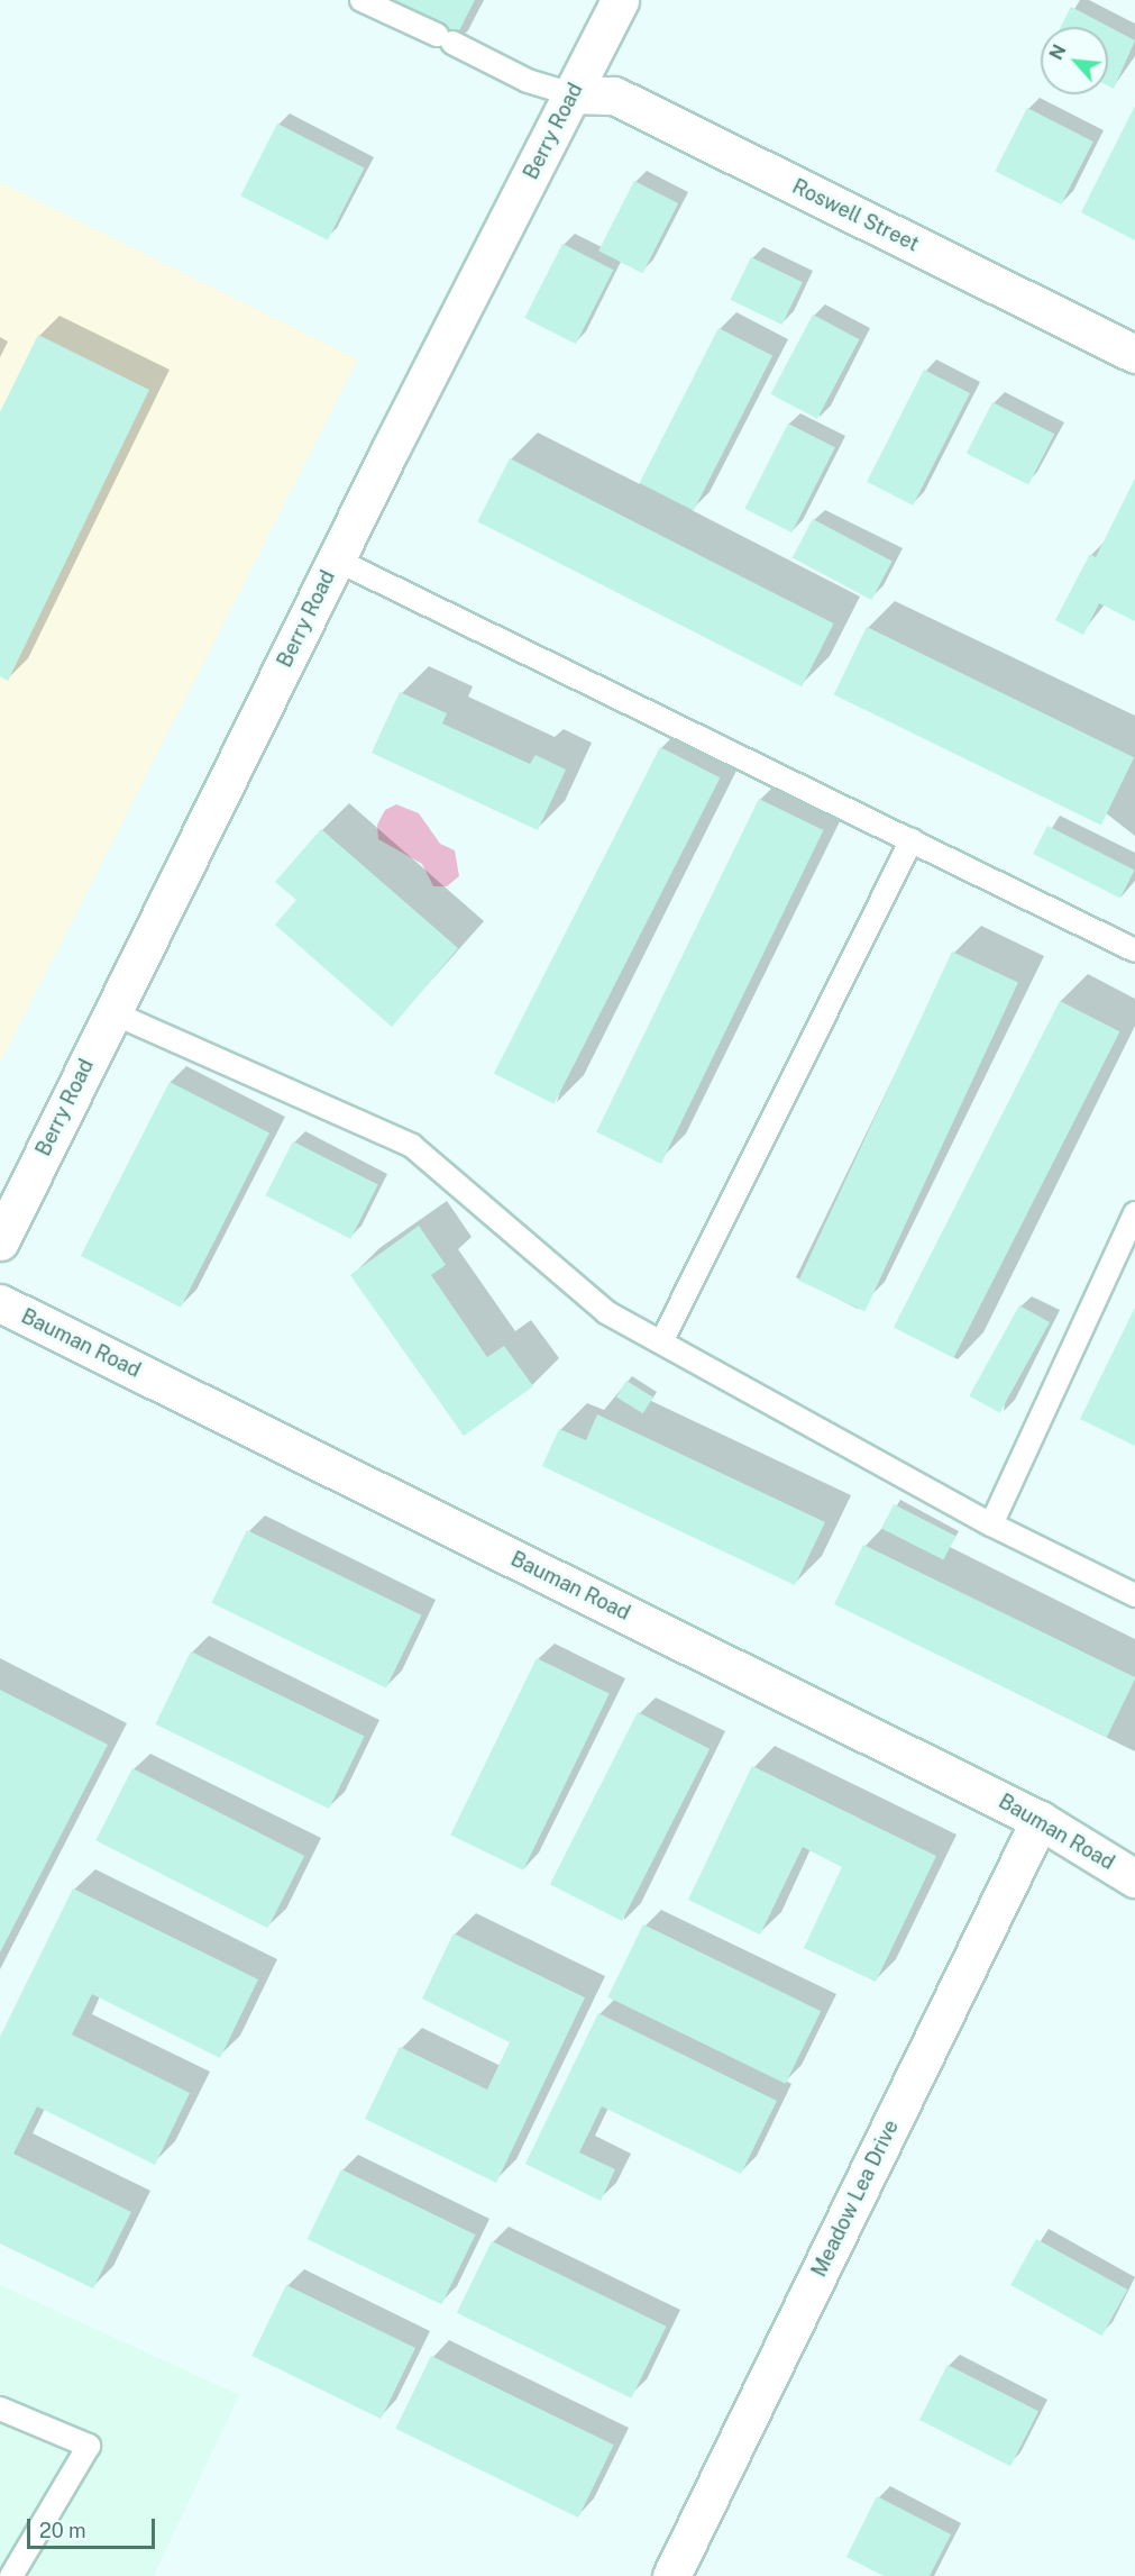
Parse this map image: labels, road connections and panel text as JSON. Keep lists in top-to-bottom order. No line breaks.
{"streets":{"street":["Berry Road","Roswell Street","Bauman Road","Meadow Lea Drive"]},"crossings":[["Berry Road","Roswell Street"],["Bauman Road","Meadow Lea Drive"]],"scale_bar":"20 m","north":"top left"}
